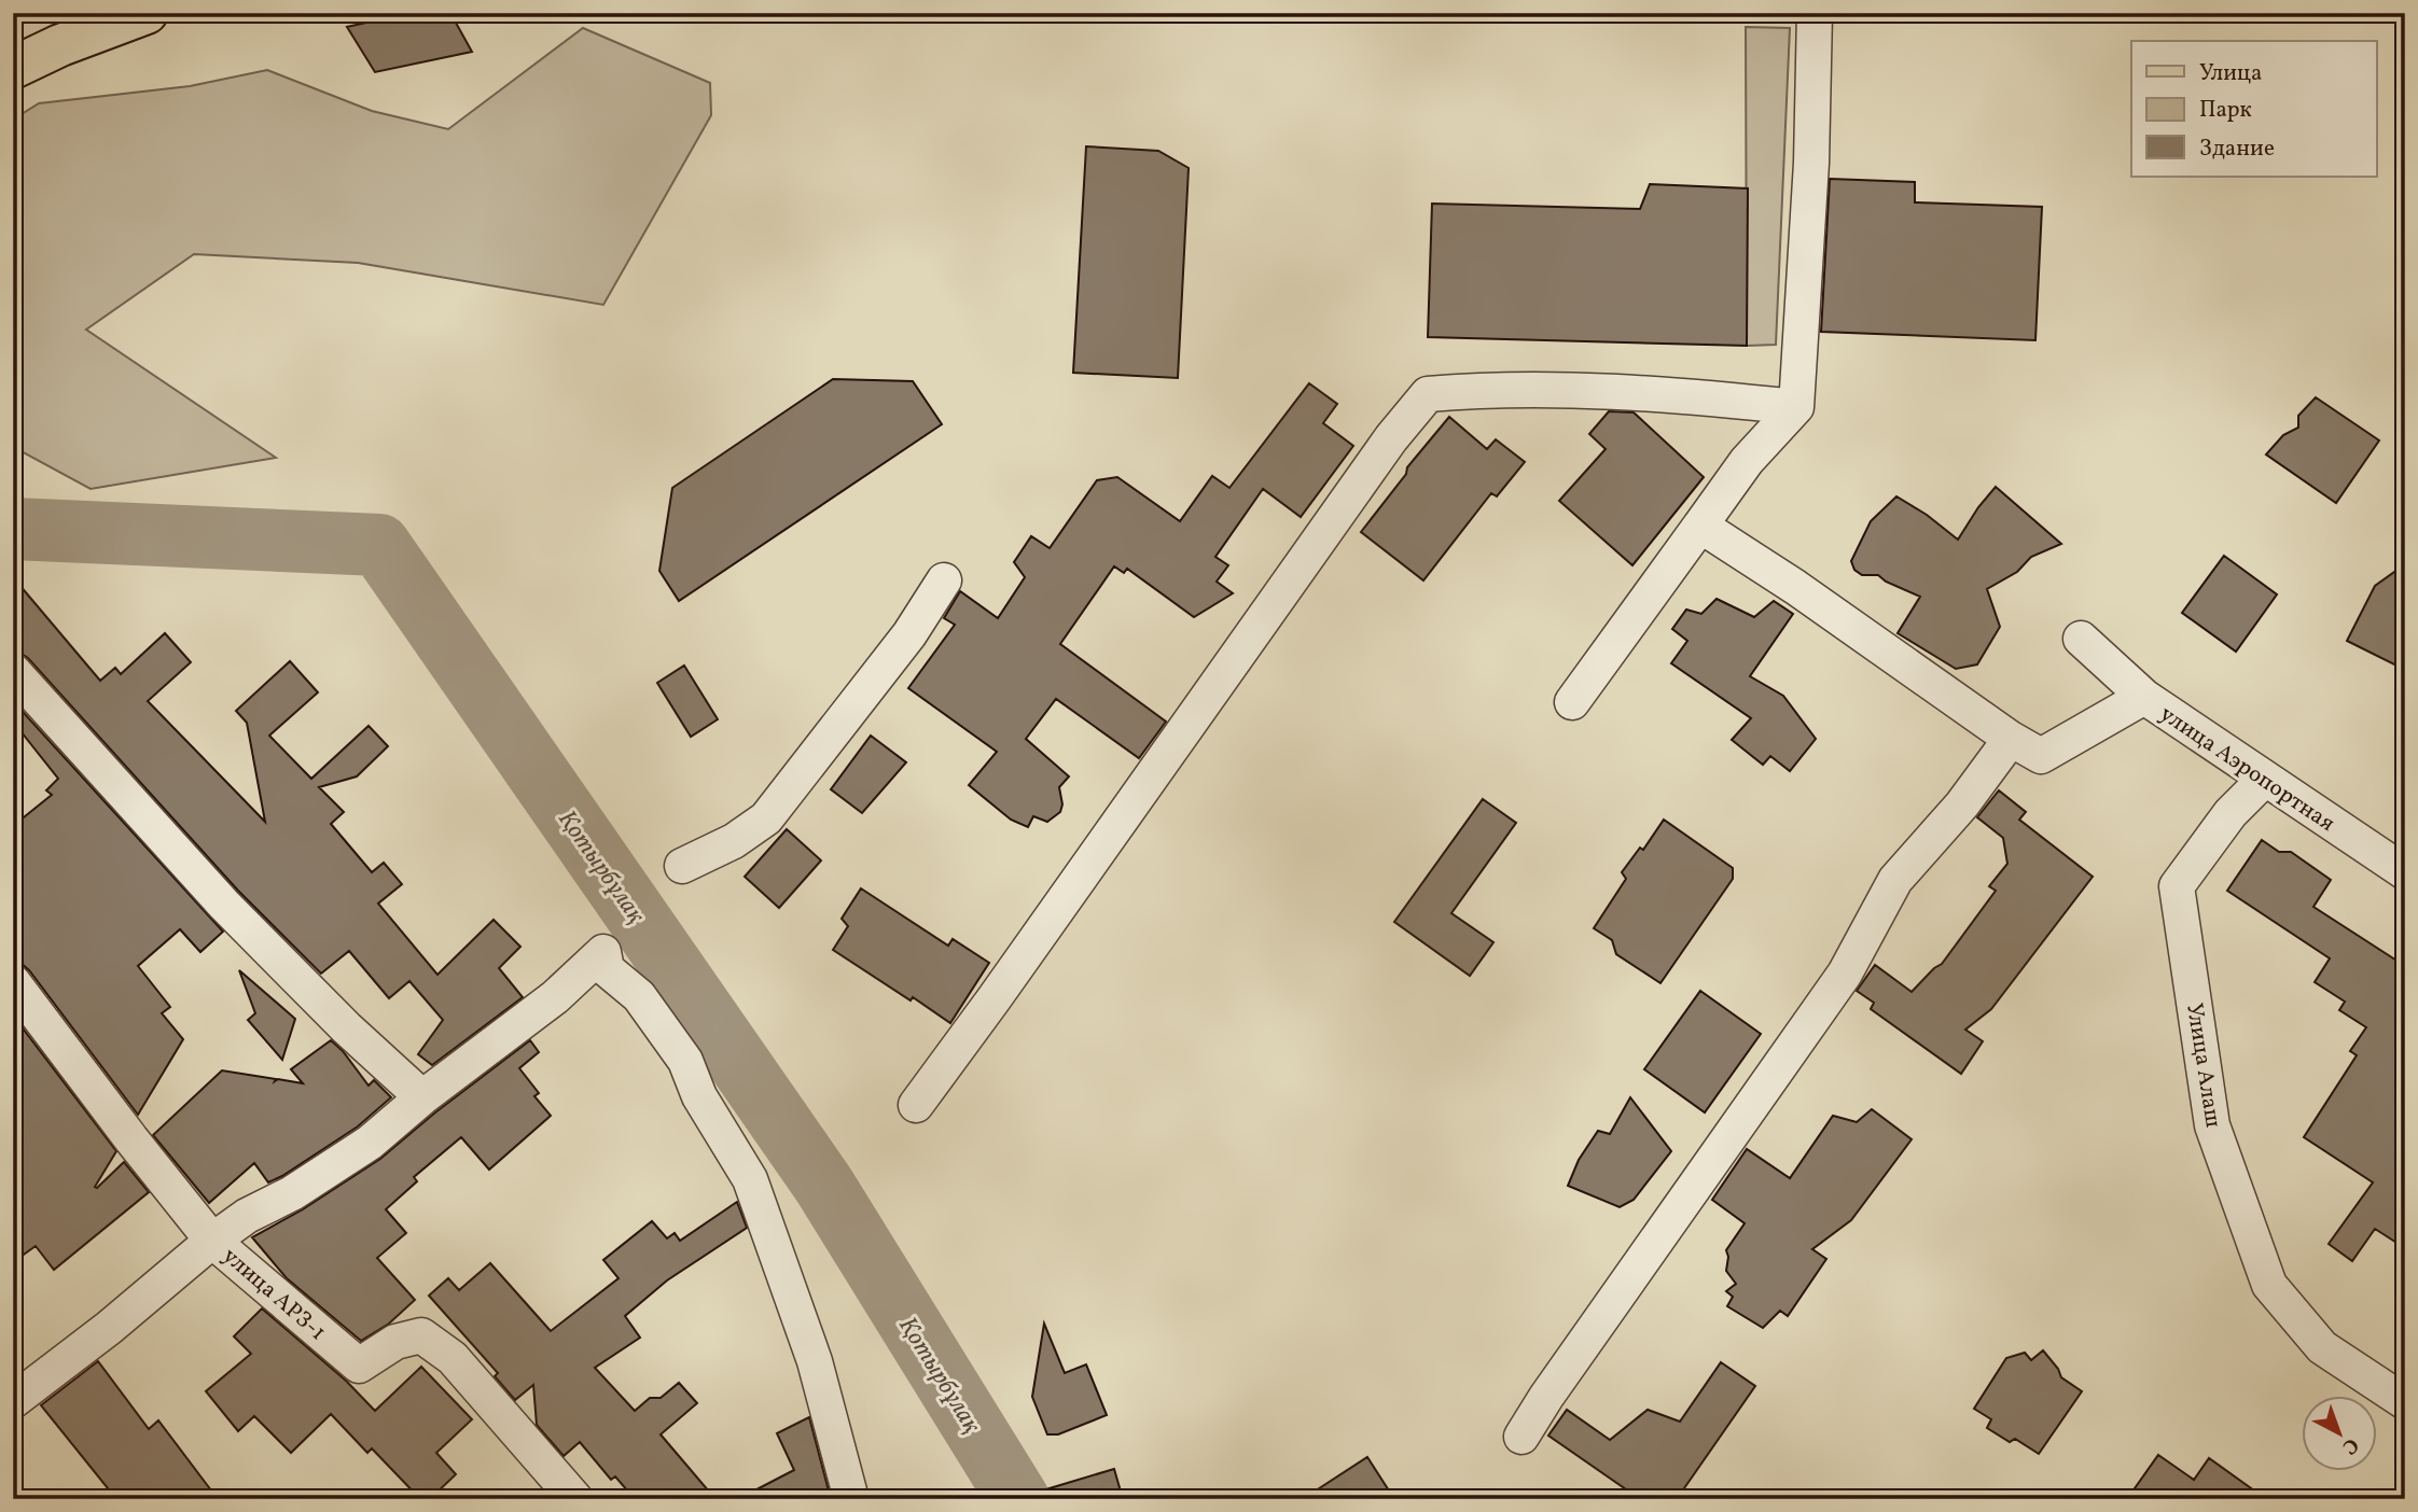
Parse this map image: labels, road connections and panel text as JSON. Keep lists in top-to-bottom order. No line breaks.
{"streets":{"street":["улица Аэропортная","Улица Алаш","улица АРЗ-1"]},"crossings":[["улица Аэропортная","Улица Алаш"]],"water":["Қотырбұлақ"],"legend":["Улица","Парк","Здание"],"north":"bottom right"}
